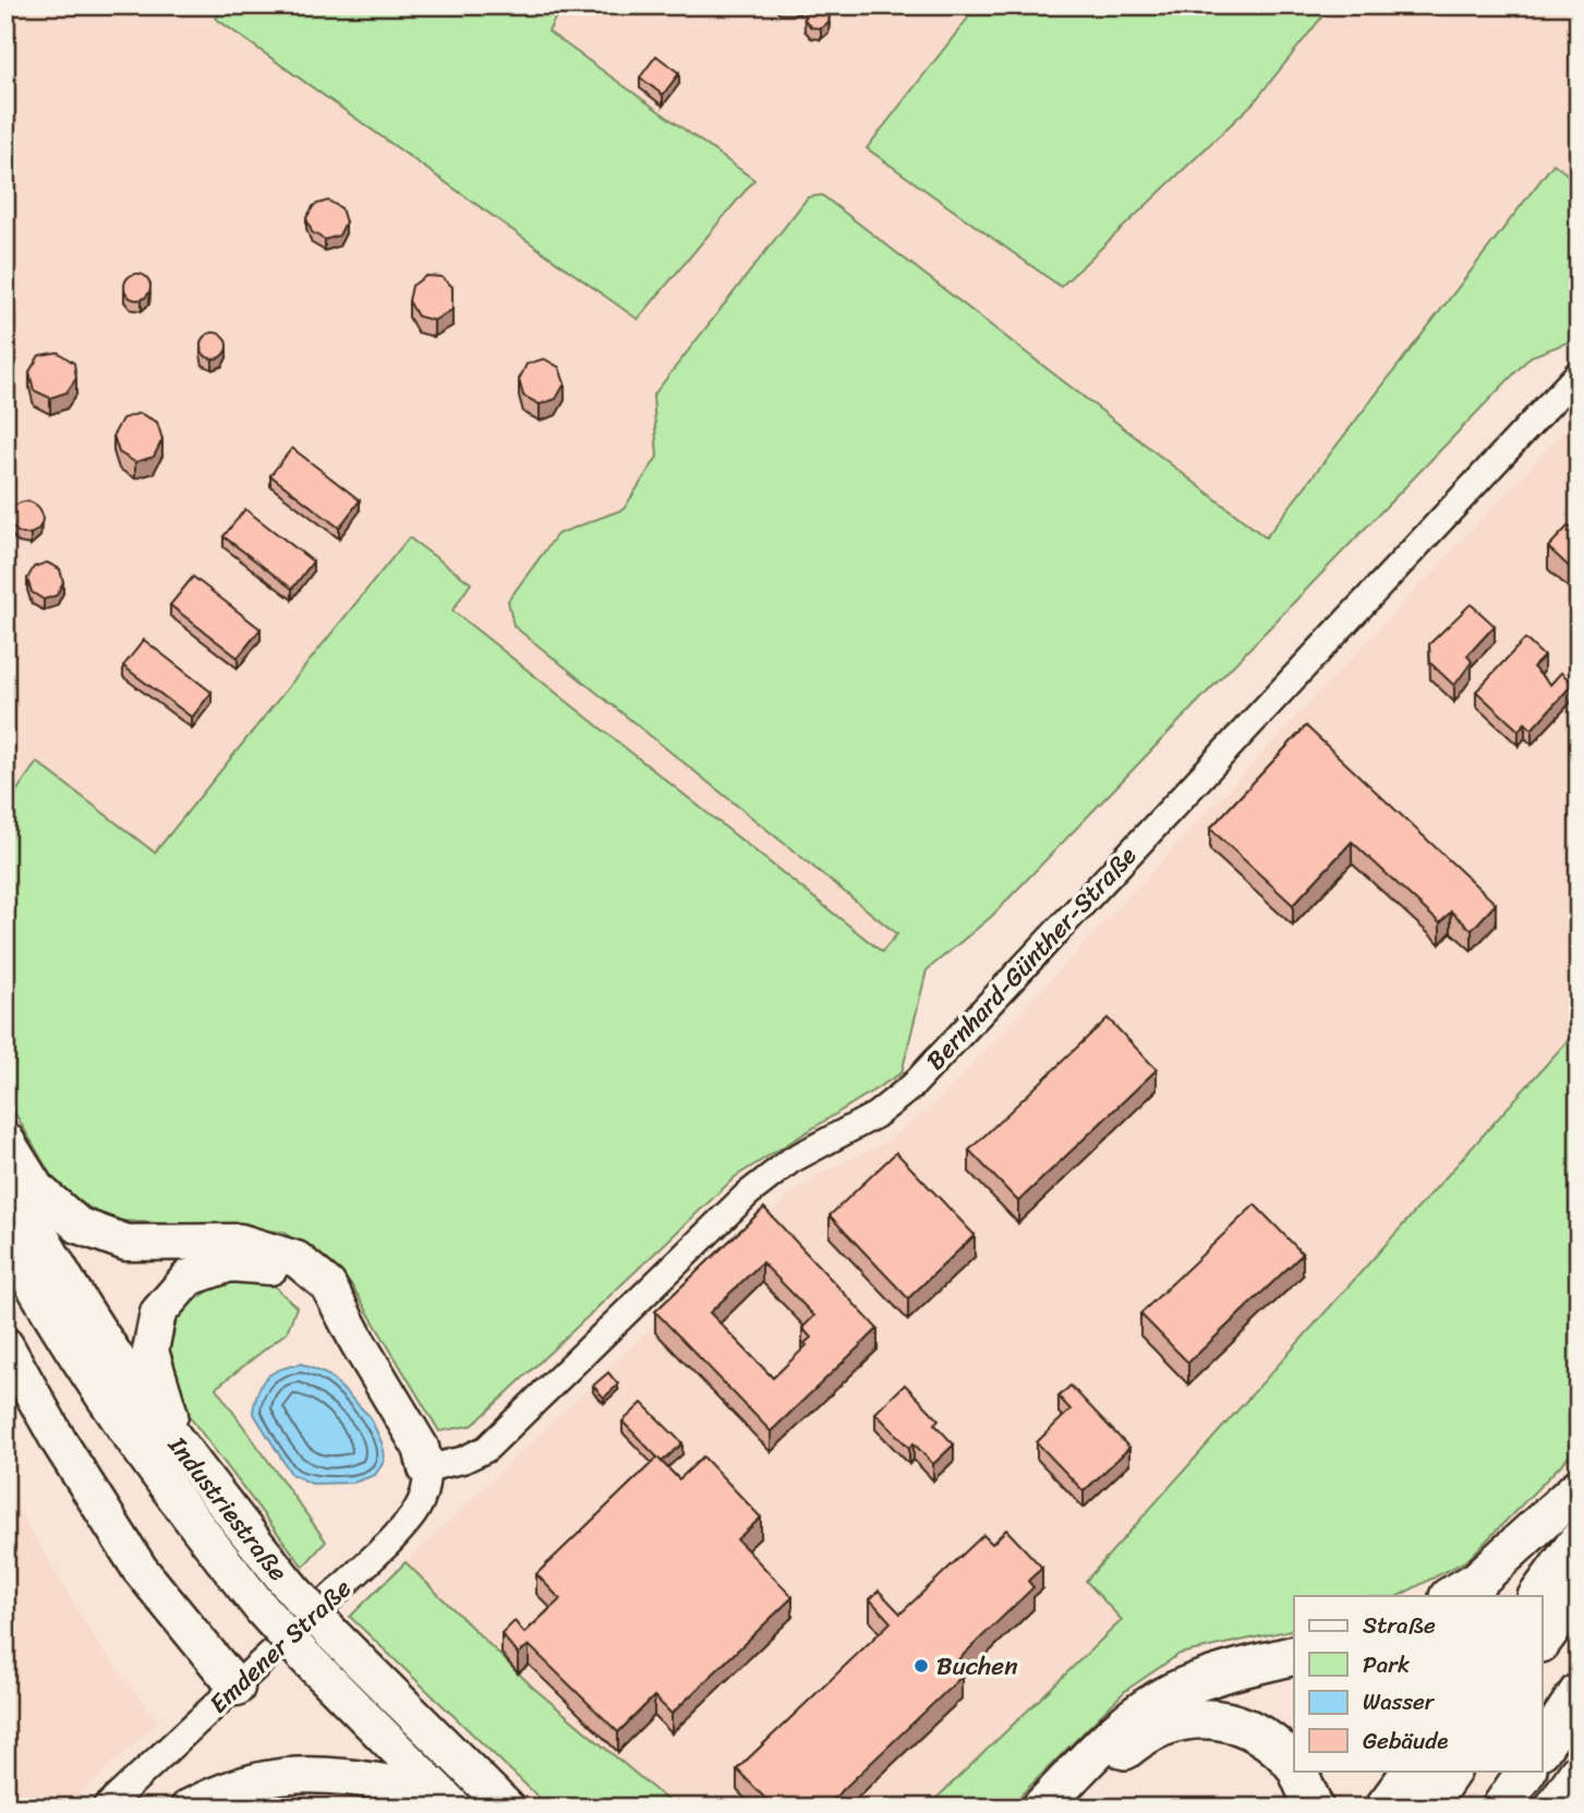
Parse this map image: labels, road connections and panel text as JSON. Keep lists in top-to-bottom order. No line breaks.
{"streets":{"highway":["Industriestraße"],"street":["Bernhard-Günther-Straße","Emdener Straße"]},"crossings":[["Bernhard-Günther-Straße","Emdener Straße"]],"places":["Buchen"],"legend":["Straße","Park","Wasser","Gebäude"]}
